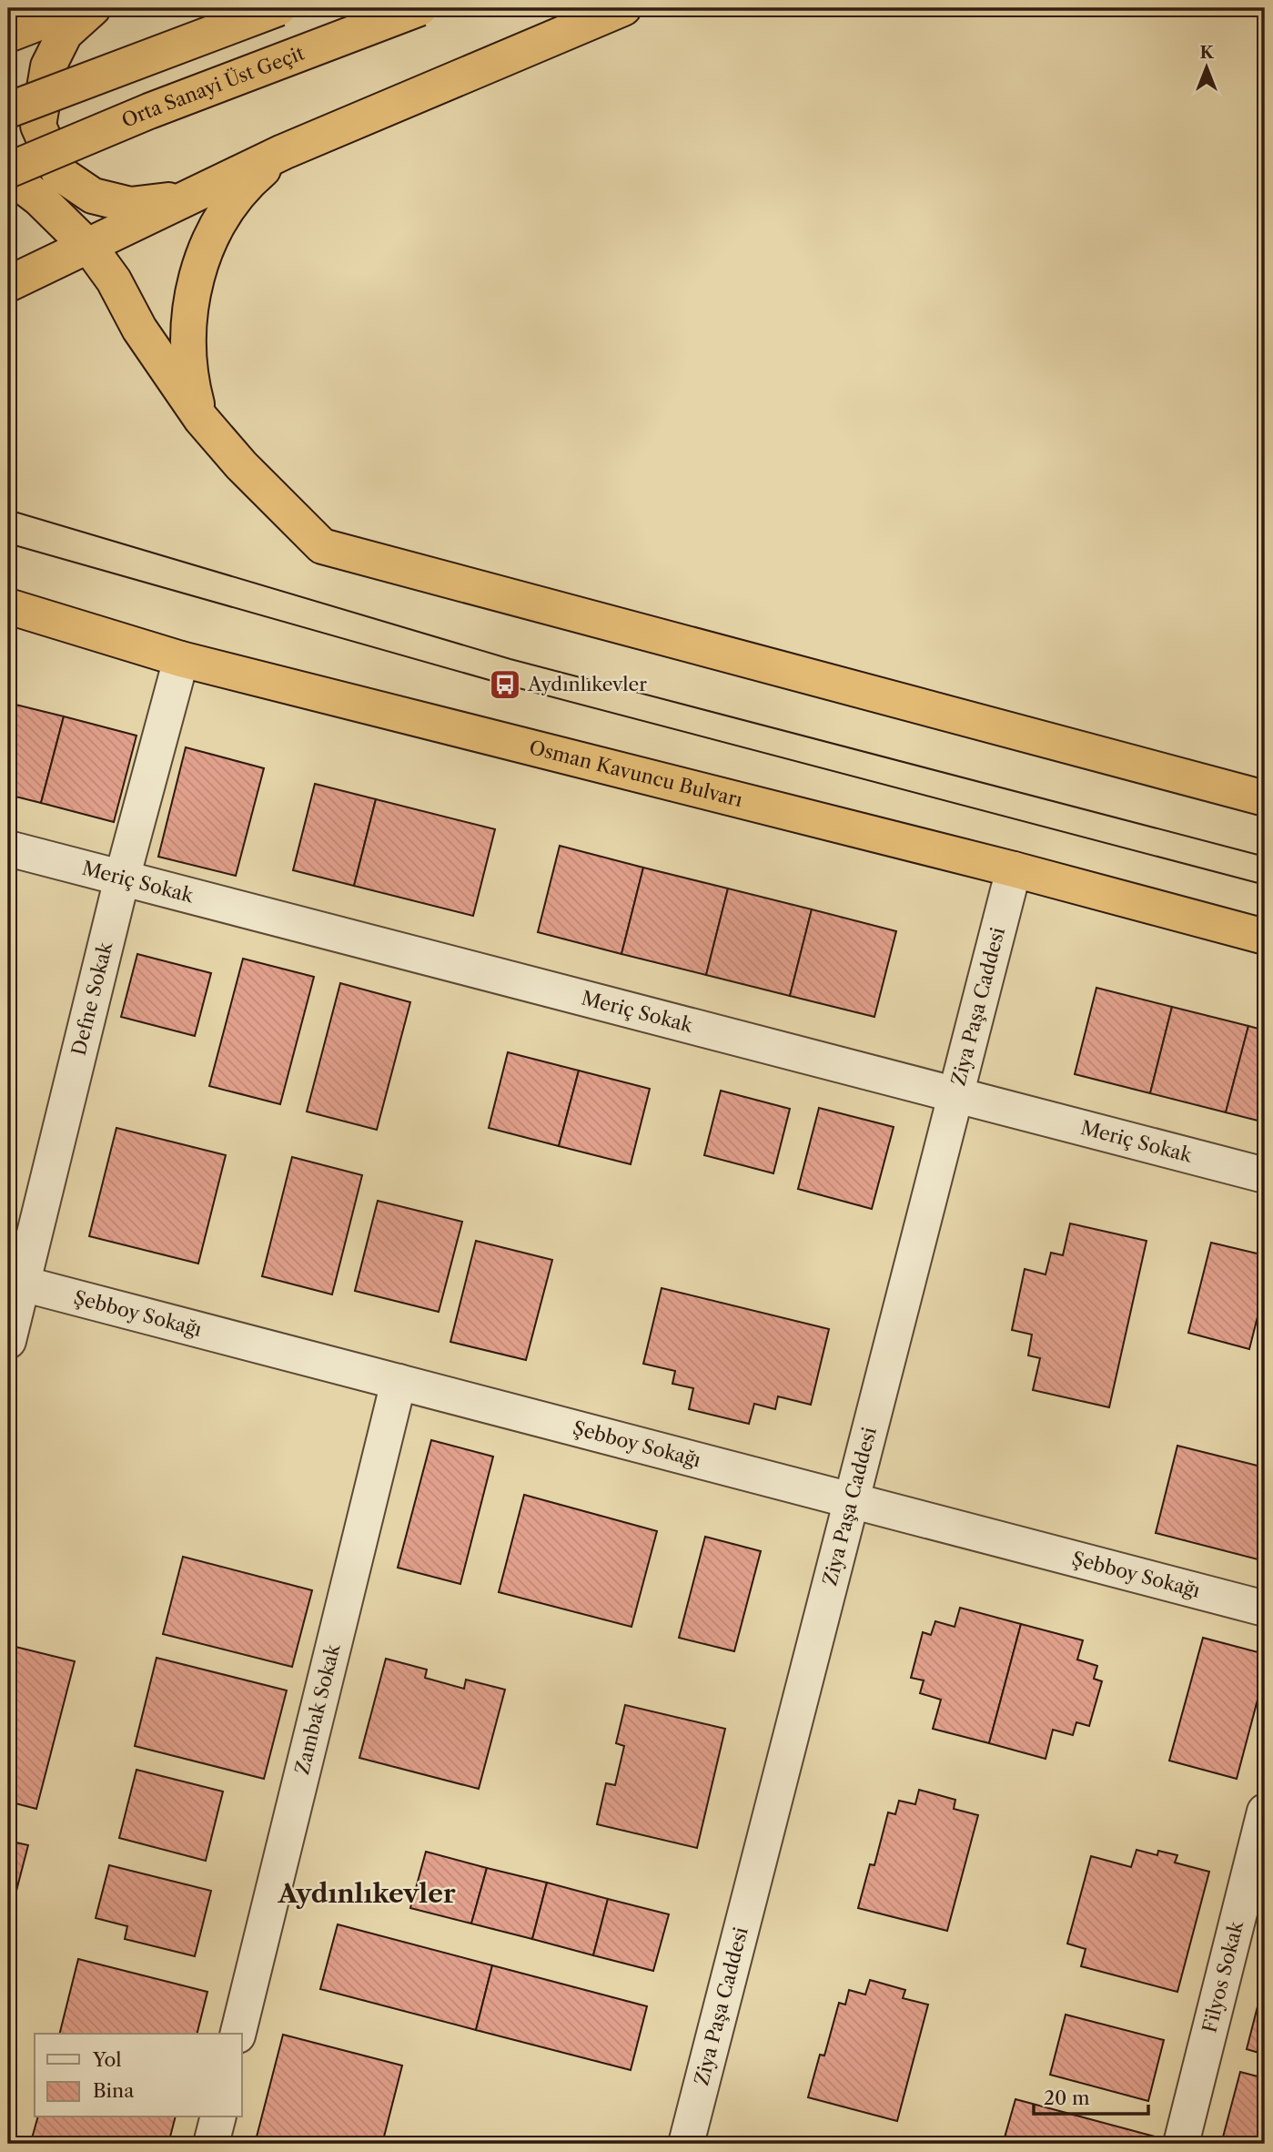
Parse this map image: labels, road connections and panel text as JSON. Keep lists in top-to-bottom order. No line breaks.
{"streets":{"highway":["Orta Sanayi Üst Geçit","Osman Kavuncu Bulvarı"],"street":["Meriç Sokak","Defne Sokak","Ziya Paşa Caddesi","Şebboy Sokağı","Zambak Sokak","Filyos Sokak"]},"crossings":[["Osman Kavuncu Bulvarı","Defne Sokak"],["Osman Kavuncu Bulvarı","Ziya Paşa Caddesi"],["Meriç Sokak","Defne Sokak"],["Meriç Sokak","Ziya Paşa Caddesi"],["Defne Sokak","Şebboy Sokağı"],["Ziya Paşa Caddesi","Şebboy Sokağı"],["Şebboy Sokağı","Zambak Sokak"]],"districts":["Aydınlıkevler"],"places":{"bus stop":["Aydınlıkevler"]},"legend":["Yol","Bina"],"scale_bar":"20 m","north":"top"}
